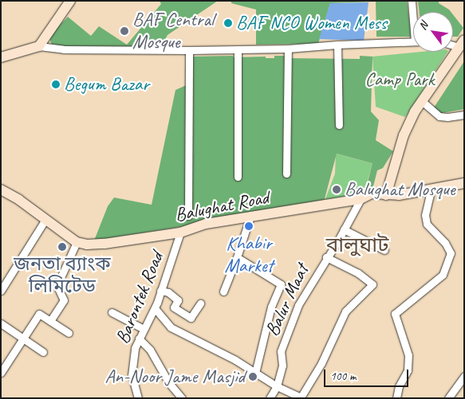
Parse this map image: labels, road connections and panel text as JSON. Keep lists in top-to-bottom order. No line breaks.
{"streets":{"street":["Balughat Road","Barontek Road","Balur Maat"]},"crossings":[["Balughat Road","Barontek Road"],["Balughat Road","Balur Maat"]],"districts":["বালুঘাট"],"parks":["Camp Park"],"places":["BAF NCO Women Mess","BAF Central Mosque","Begum Bazar","Balughat Mosque","Khabir Market","জনতা ব্যাংক লিমিটেড","An-Noor Jame Masjid"],"scale_bar":"100 m","north":"top left"}
